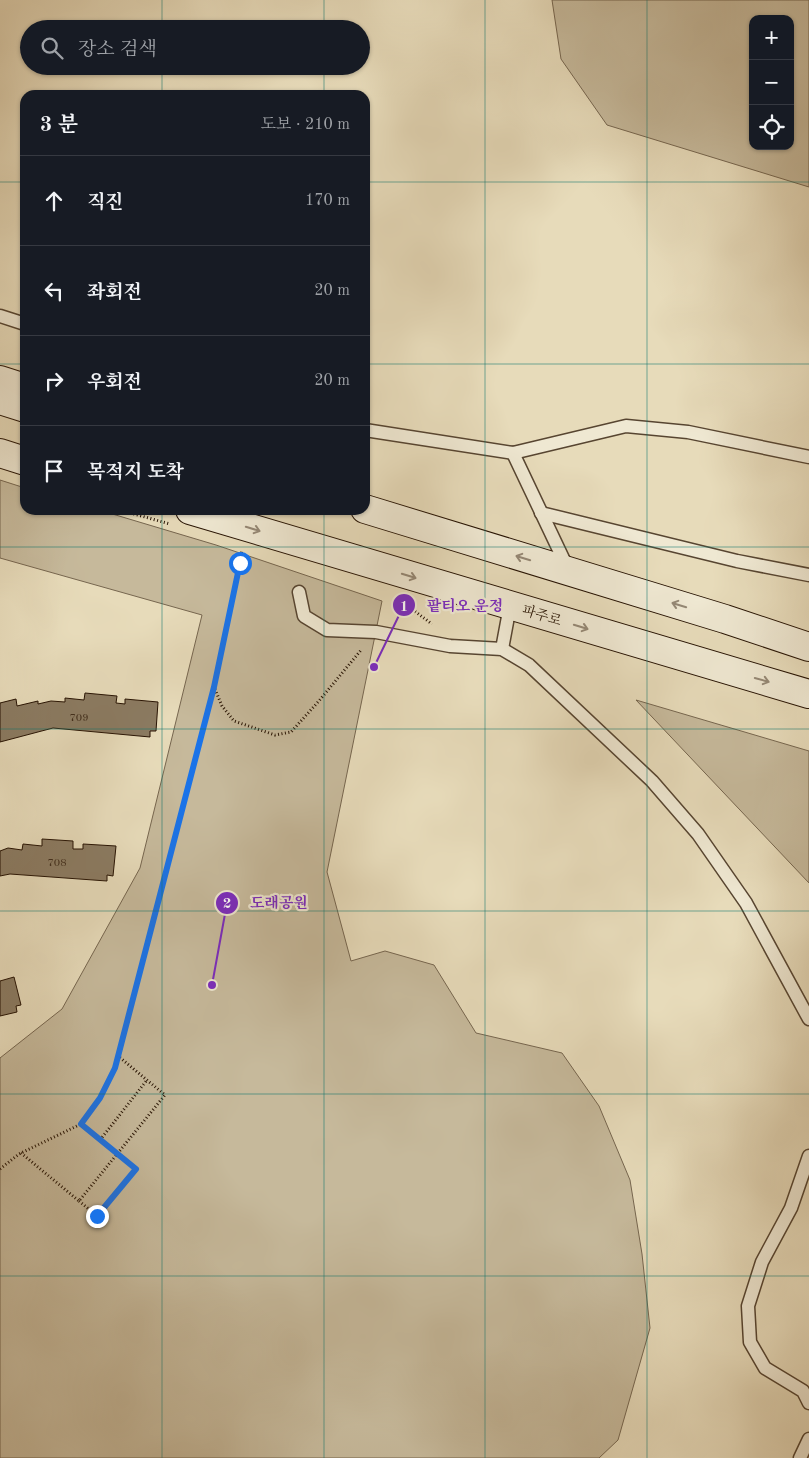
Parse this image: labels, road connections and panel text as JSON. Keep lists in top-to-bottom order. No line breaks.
{"streets":{"main road":["파주로"]},"places":["팥티오 운정","도래공원"],"house_numbers":["709","708"],"page":{"map_buttons":["+","−"],"search":"장소 검색","heading":["3 분","도보 · 210 m"],"list":[["직진","170 m"],["좌회전","20 m"],["우회전","20 m"],"목적지 도착"]}}
